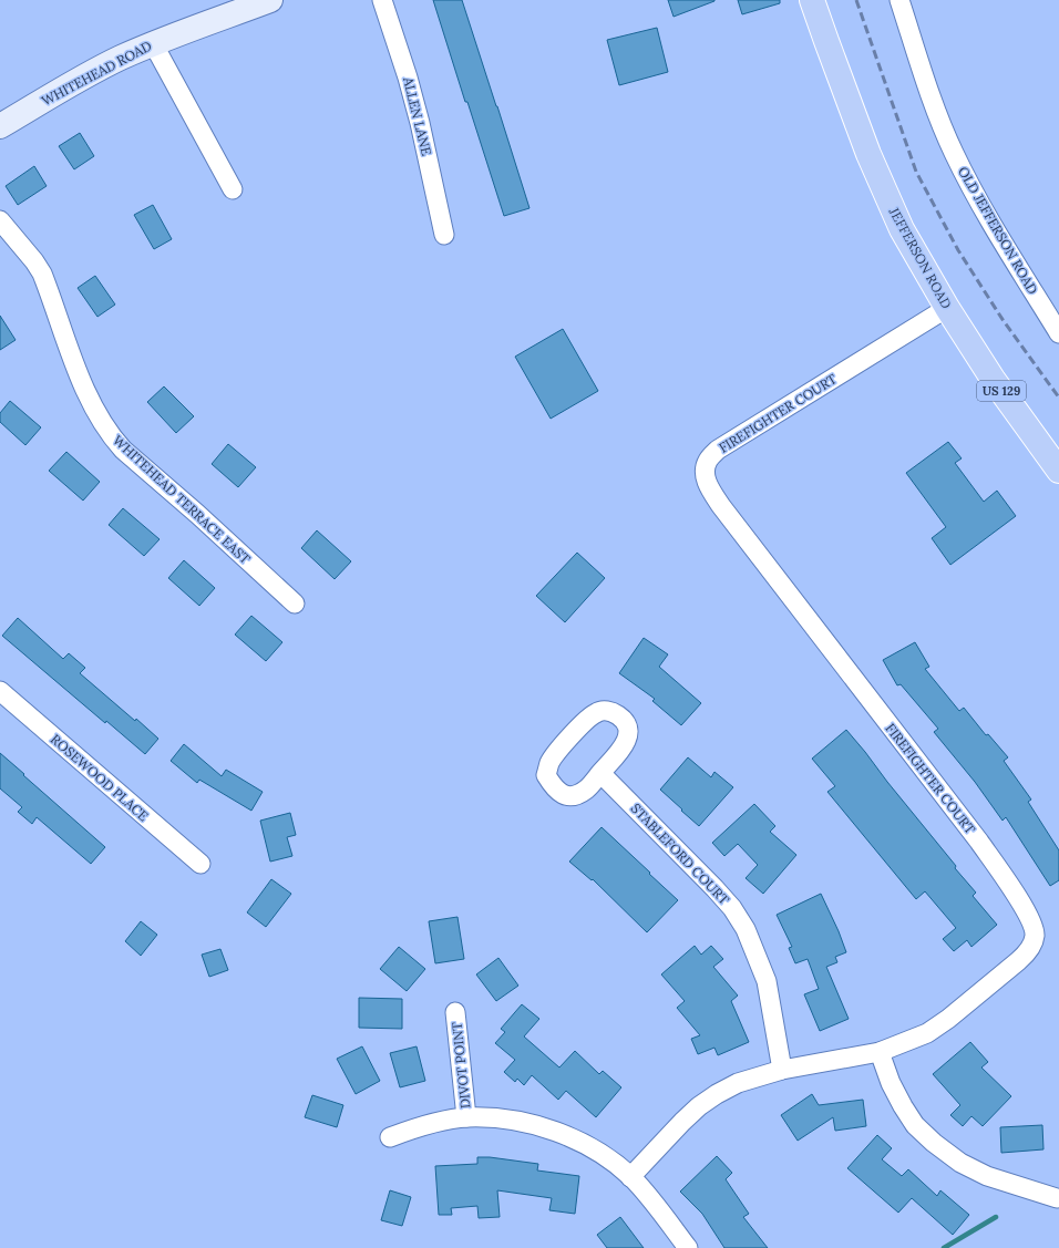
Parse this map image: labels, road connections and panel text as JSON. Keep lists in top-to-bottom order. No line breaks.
{"streets":{"highway":["JEFFERSON ROAD","US 129"],"main road":["WHITEHEAD ROAD"],"street":["ALLEN LANE","OLD JEFFERSON ROAD","FIREFIGHTER COURT","WHITEHEAD TERRACE EAST","ROSEWOOD PLACE","STABLEFORD COURT","DIVOT POINT"]},"crossings":[["JEFFERSON ROAD","FIREFIGHTER COURT"],["FIREFIGHTER COURT","STABLEFORD COURT"]]}
